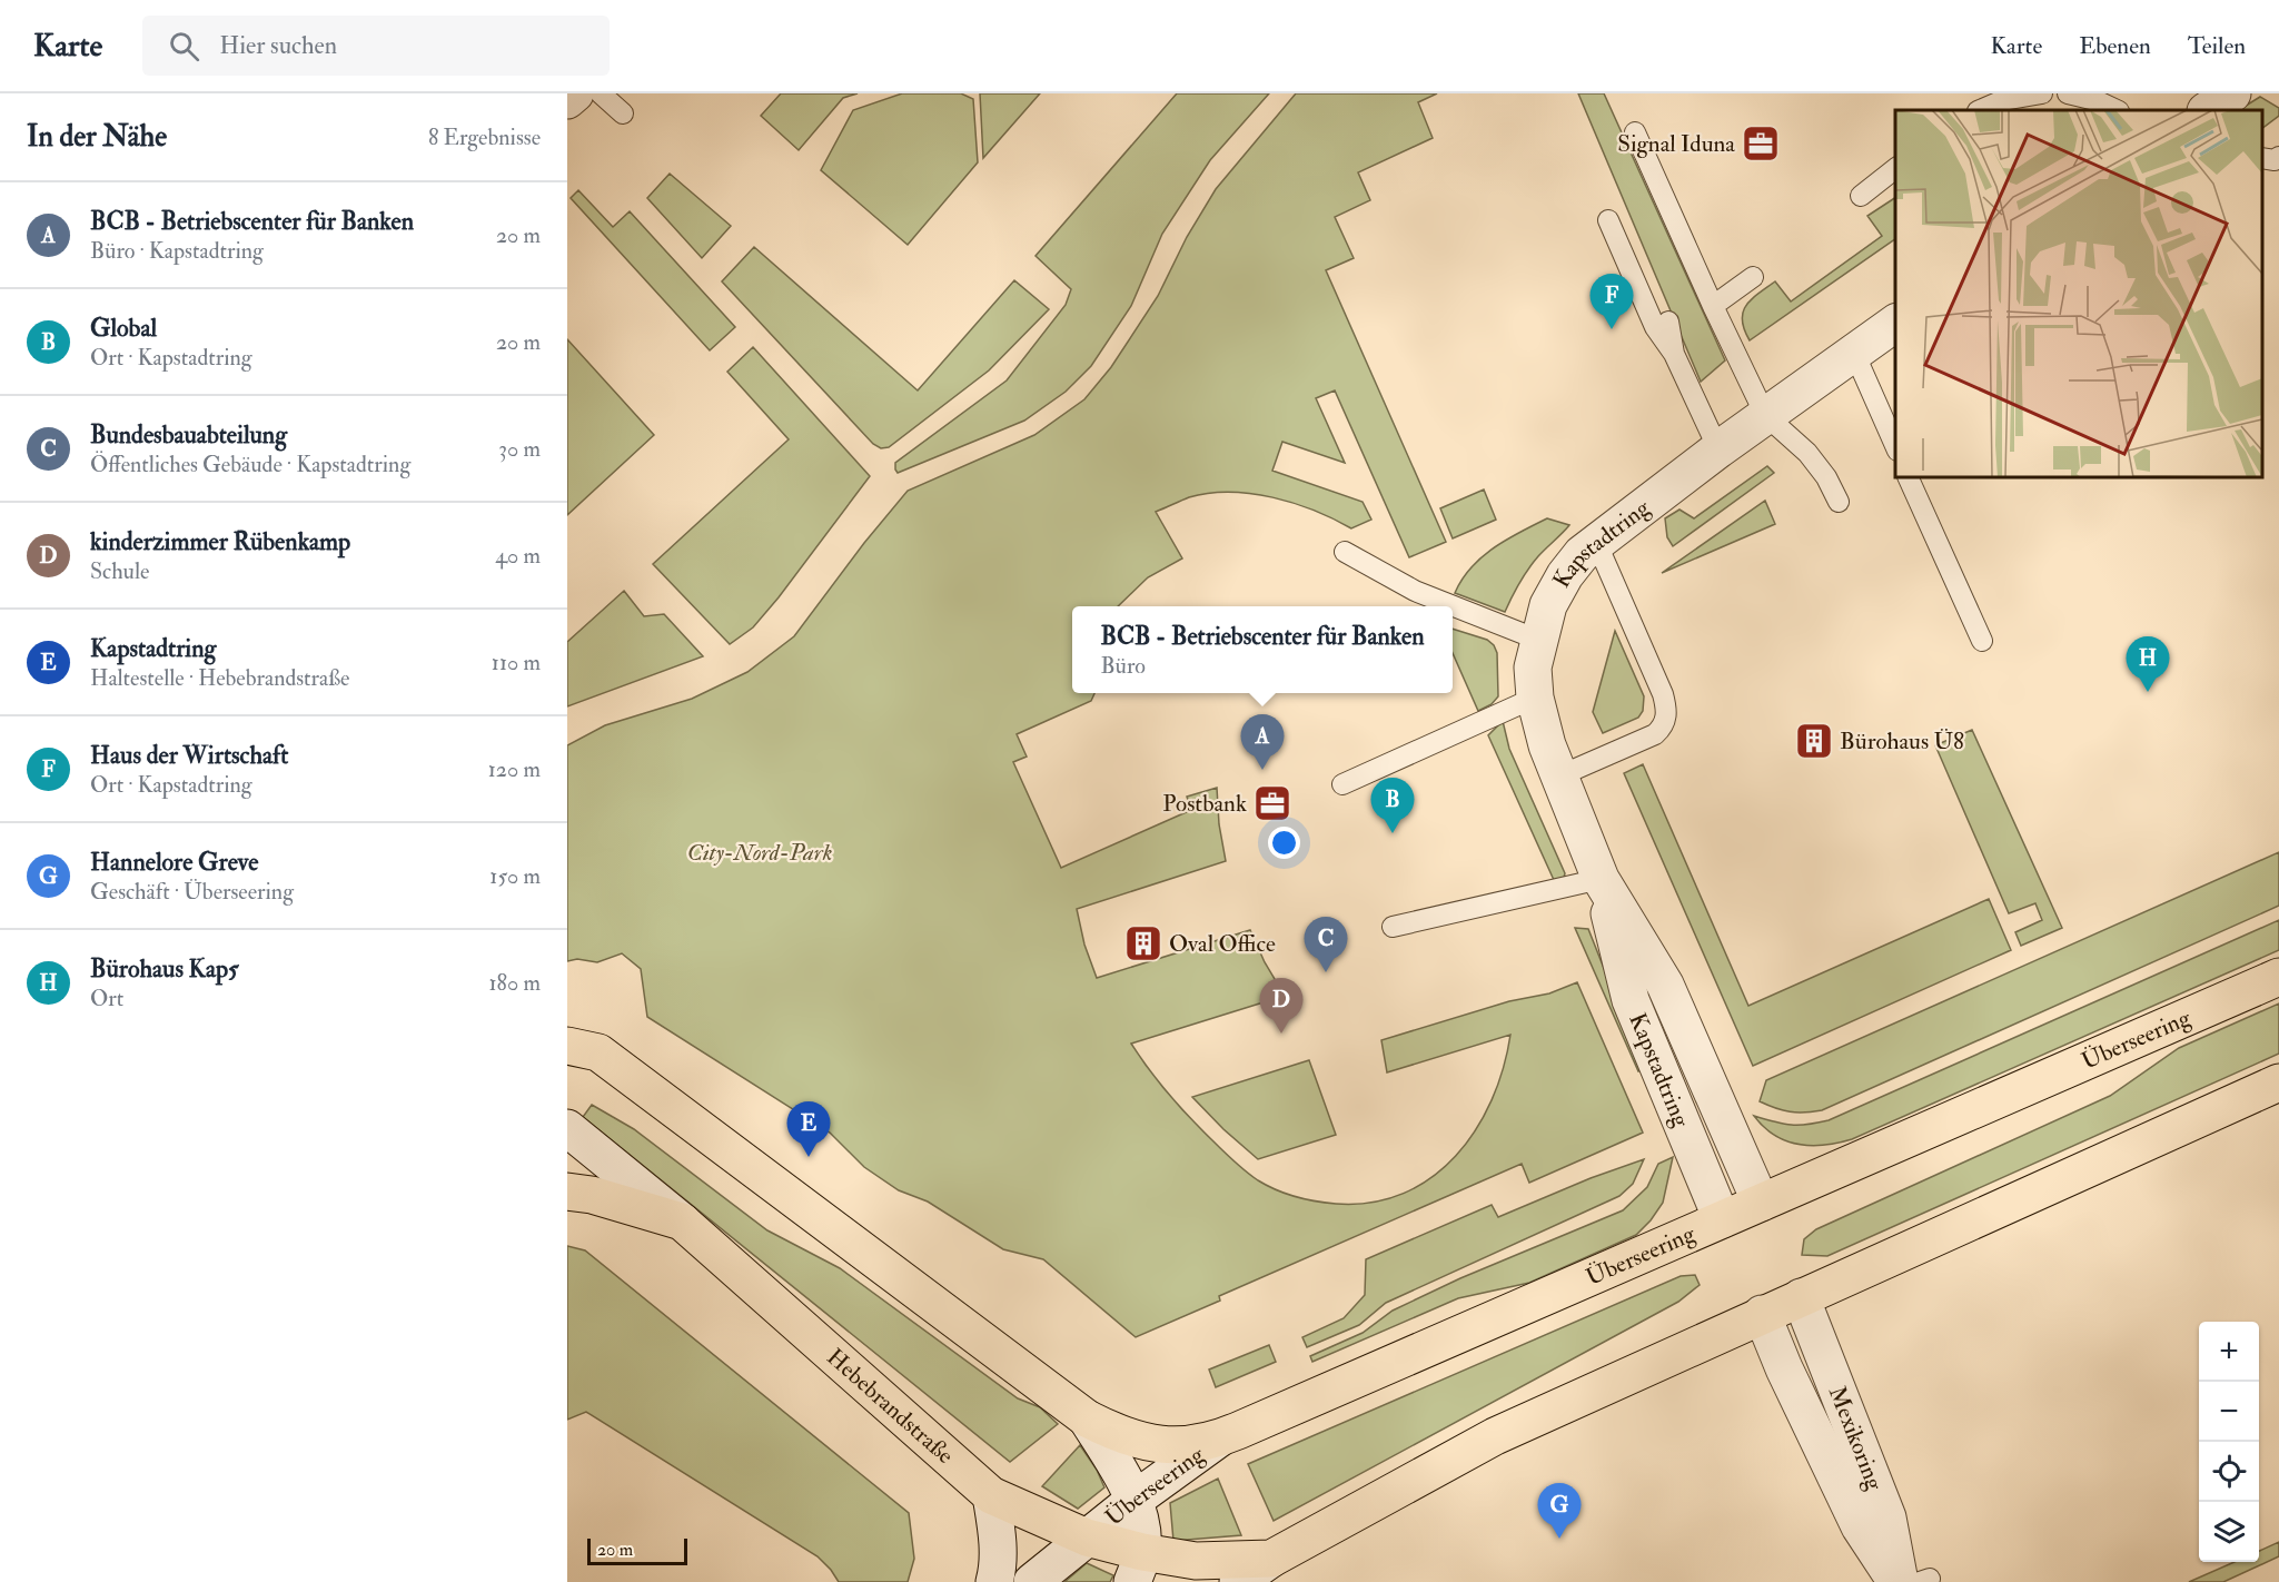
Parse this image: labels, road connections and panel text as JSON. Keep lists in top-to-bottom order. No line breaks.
{"streets":{"main road":["Überseering","Hebebrandstraße"],"street":["Kapstadtring","Mexikoring"]},"crossings":[["Kapstadtring","Überseering"],["Überseering","Hebebrandstraße"]],"parks":["City-Nord-Park"],"places":{"office":["Signal Iduna","Postbank"],"building":["Bürohaus Ü8","Oval Office"]},"scale_bar":"20 m","page":{"header":"Karte","search":"Hier suchen","nav":["Karte","Ebenen","Teilen"],"heading":["In der Nähe","8 Ergebnisse"],"list":[{"mark":"A","name":"BCB - Betriebscenter für Banken","note":"Büro · Kapstadtring","value":"20 m"},{"mark":"B","name":"Global","note":"Ort · Kapstadtring","value":"20 m"},{"mark":"C","name":"Bundesbauabteilung","note":"Öffentliches Gebäude · Kapstadtring","value":"30 m"},{"mark":"D","name":"kinderzimmer Rübenkamp","note":"Schule","value":"40 m"},{"mark":"E","name":"Kapstadtring","note":"Haltestelle · Hebebrandstraße","value":"110 m"},{"mark":"F","name":"Haus der Wirtschaft","note":"Ort · Kapstadtring","value":"120 m"},{"mark":"G","name":"Hannelore Greve","note":"Geschäft · Überseering","value":"150 m"},{"mark":"H","name":"Bürohaus Kap5","note":"Ort","value":"180 m"}],"pins":["F","H","A","B","C","D","E","G"],"popup":["BCB - Betriebscenter für Banken","Büro"],"map_buttons":["+","−"],"scale":"20 m"}}
